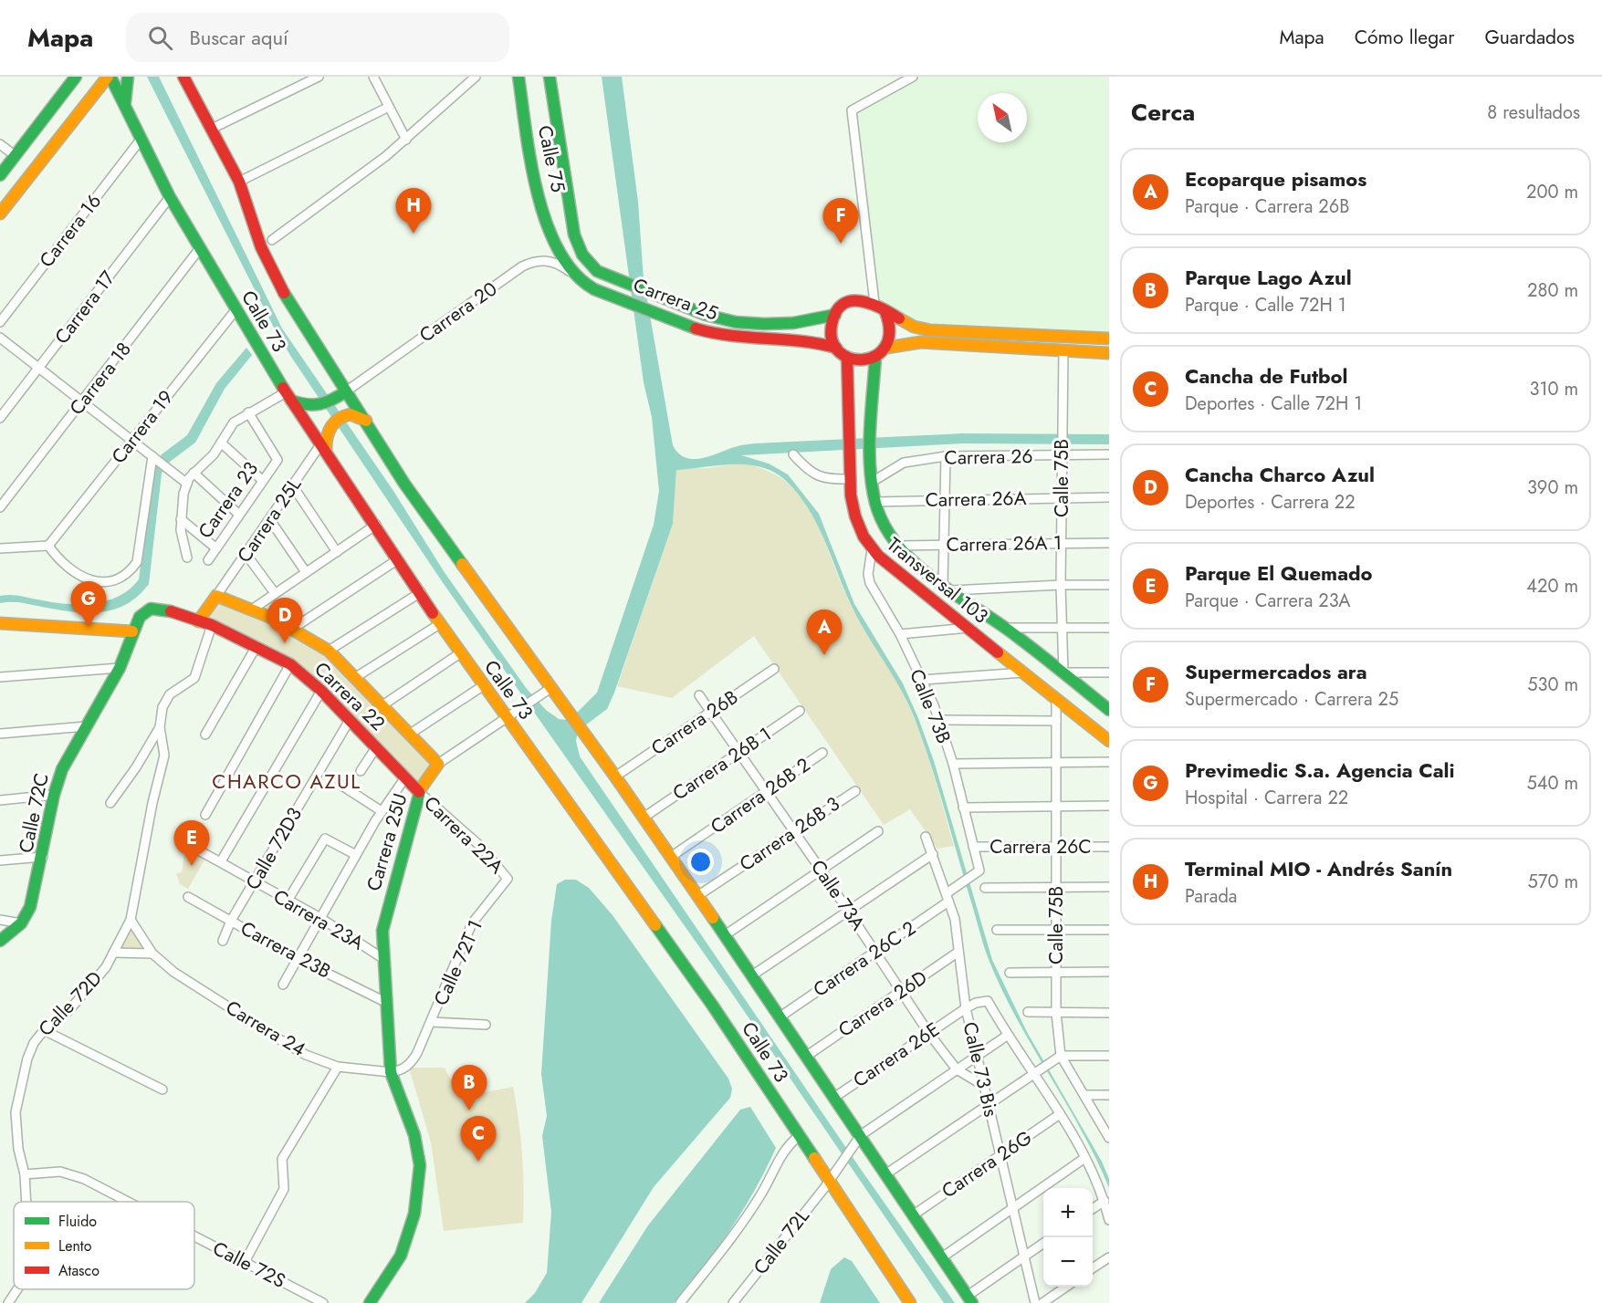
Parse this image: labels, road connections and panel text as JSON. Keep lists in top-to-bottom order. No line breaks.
{"streets":{"main road":["Calle 75","Carrera 25","Calle 73","Transversal 103","Carrera 22","Calle 72C","Carrera 25U"],"street":["Carrera 16","Carrera 17","Carrera 20","Carrera 18","Carrera 19","Carrera 26","Calle 75B","Carrera 26A","Carrera 23","Carrera 25L","Carrera 26A 1","Calle 73B","Carrera 26B","Carrera 26B 1","Carrera 26B 2","Carrera 26B 3","Carrera 22A","Carrera 26C","Calle 72D3","Calle 73A","Carrera 23A","Carrera 23B","Carrera 26C 2","Calle 72T 1","Calle 72D","Carrera 26D","Carrera 24","Carrera 26E","Calle 73 Bis","Carrera 26G","Calle 72L","Calle 72S"]},"crossings":[["Calle 75","Carrera 25"],["Carrera 16","Calle 73"],["Carrera 25","Carrera 20"],["Carrera 25","Transversal 103"],["Carrera 17","Calle 73"],["Carrera 20","Calle 73"],["Calle 73","Carrera 18"],["Calle 73","Carrera 19"],["Calle 73","Carrera 25L"],["Calle 73","Carrera 26B"],["Calle 73","Carrera 26B 1"],["Calle 73","Carrera 26B 2"],["Calle 73","Carrera 26B 3"],["Calle 73","Carrera 25U"],["Calle 73","Carrera 26C 2"],["Calle 73","Carrera 26D"],["Calle 73","Carrera 26E"],["Calle 73","Carrera 26G"],["Calle 73","Calle 72L"],["Carrera 26","Calle 75B"],["Carrera 26","Transversal 103"],["Calle 75B","Carrera 26A"],["Calle 75B","Carrera 26A 1"],["Calle 75B","Transversal 103"],["Calle 75B","Carrera 26C"],["Carrera 26A","Transversal 103"],["Carrera 25L","Carrera 22"],["Carrera 26A 1","Transversal 103"],["Transversal 103","Calle 73B"],["Carrera 22","Calle 72C"],["Carrera 22","Carrera 22A"],["Carrera 22","Carrera 25U"],["Carrera 22","Calle 72D3"],["Carrera 22","Calle 72D"],["Calle 73B","Carrera 26C"],["Calle 73B","Carrera 26C 2"],["Carrera 26B","Calle 73A"],["Carrera 26B 1","Calle 73A"],["Carrera 26B 2","Calle 73A"],["Carrera 26B 3","Calle 73A"],["Carrera 22A","Carrera 25U"],["Carrera 22A","Calle 72T 1"],["Carrera 25U","Carrera 23A"],["Carrera 25U","Carrera 23B"],["Carrera 25U","Calle 72T 1"],["Carrera 25U","Carrera 24"],["Calle 72D3","Carrera 23A"],["Calle 72D3","Carrera 23B"],["Calle 73A","Carrera 26C 2"],["Calle 73A","Carrera 26D"],["Calle 73A","Carrera 26E"],["Calle 73A","Calle 73 Bis"],["Carrera 26C 2","Calle 73 Bis"],["Calle 72T 1","Carrera 24"],["Calle 72D","Carrera 24"],["Calle 72D","Calle 72S"],["Carrera 26D","Calle 73 Bis"],["Carrera 26E","Calle 73 Bis"],["Calle 73 Bis","Carrera 26G"]],"districts":["CHARCO AZUL"],"legend":["Fluido","Lento","Atasco"],"north":"top left","page":{"header":"Mapa","search":"Buscar aquí","nav":["Mapa","Cómo llegar","Guardados"],"heading":["Cerca","8 resultados"],"list":[{"mark":"A","name":"Ecoparque pisamos","note":"Parque · Carrera 26B","value":"200 m"},{"mark":"B","name":"Parque Lago Azul","note":"Parque · Calle 72H 1","value":"280 m"},{"mark":"C","name":"Cancha de Futbol","note":"Deportes · Calle 72H 1","value":"310 m"},{"mark":"D","name":"Cancha Charco Azul","note":"Deportes · Carrera 22","value":"390 m"},{"mark":"E","name":"Parque El Quemado","note":"Parque · Carrera 23A","value":"420 m"},{"mark":"F","name":"Supermercados ara","note":"Supermercado · Carrera 25","value":"530 m"},{"mark":"G","name":"Previmedic S.a. Agencia Cali","note":"Hospital · Carrera 22","value":"540 m"},{"mark":"H","name":"Terminal MIO - Andrés Sanín","note":"Parada","value":"570 m"}],"pins":["H","F","G","D","A","E","B","C"],"map_buttons":["+","−"]}}
